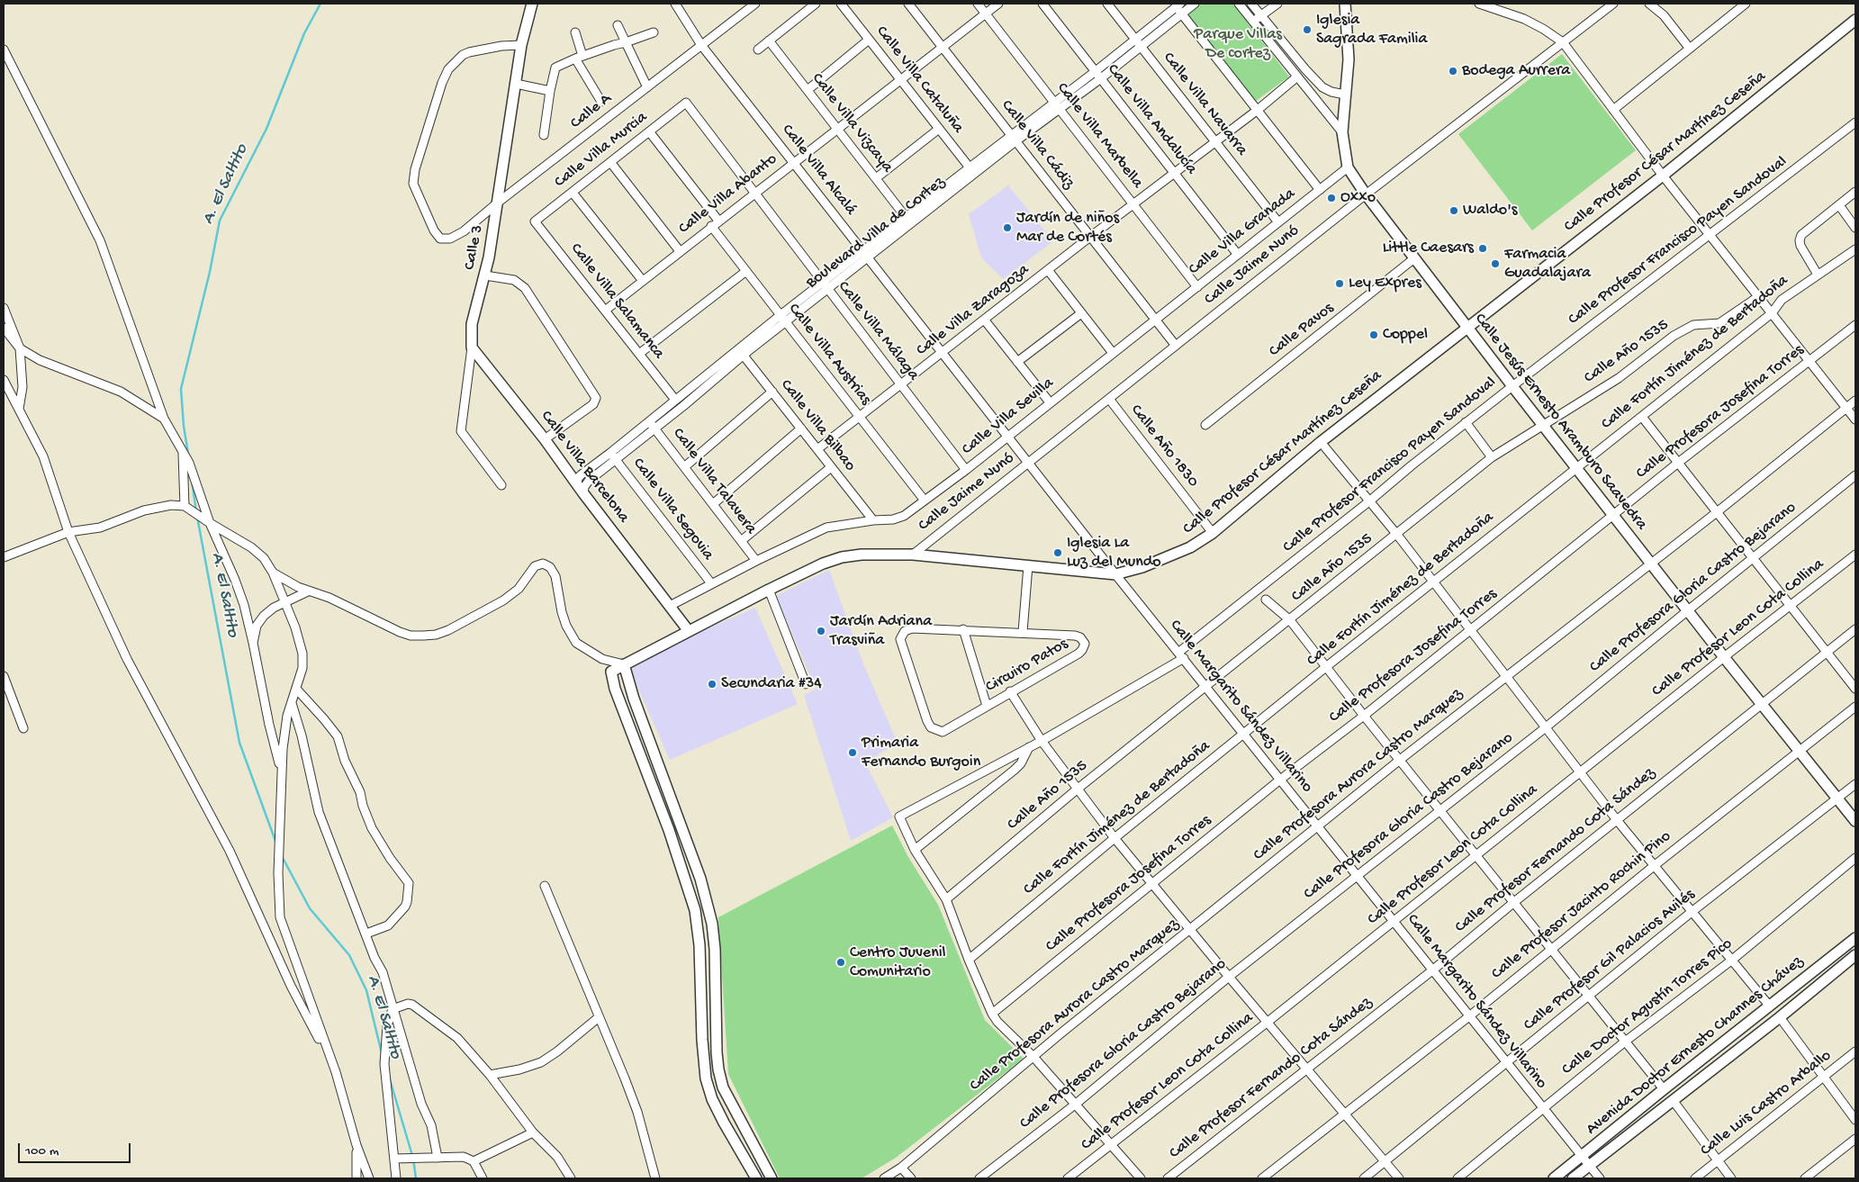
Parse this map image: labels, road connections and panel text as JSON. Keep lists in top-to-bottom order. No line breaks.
{"streets":{"street":["Calle Villa Cataluña","Calle Villa Navarra","Calle A","Calle Villa Andalucía","Calle Villa Vizcaya","Calle Villa Marbella","Calle Villa Cádiz","Calle Villa Murcia","Calle Profesor César Martínez Ceseña","Calle Villa Alcalá","Calle Villa Abanto","Calle Villa Granada","Boulevard Villa de Cortez","Calle Profesor Francisco Payen Sandoval","Calle 3","Calle Jaime Nunó","Calle Villa Salamanca","Calle Villa Zaragoza","Calle Pavos","Calle Villa Málaga","Calle Año 1535","Calle Fortín Jiménez de Bertadoña","Calle Villa Austrias","Calle Profesora Josefina Torres","Calle Villa Sevilla","Calle Jesús Ernesto Aramburo Saavedra","Calle Villa Bilbao","Calle Año 1830","Calle Villa Barcelona","Calle Villa Talavera","Calle Villa Segovia","Calle Profesora Gloria Castro Bejarano","Calle Profesor Leon Cota Collina","Circuiro Patos","Calle Margarito Sández Villarino","Calle Profesora Aurora Castro Marquez","Calle Profesor Fernando Cota Sández","Calle Profesor Jacinto Rochin Pino","Calle Profesor Gil Palacios Avilés","Calle Doctor Agustín Torres Pico","Avenida Doctor Ernesto Channes Chávez","Calle Luis Castro Arballo"]},"crossings":[["Calle Villa Cataluña","Calle Villa Abanto"],["Calle Villa Cataluña","Boulevard Villa de Cortez"],["Calle Villa Navarra","Calle Villa Granada"],["Calle Villa Navarra","Boulevard Villa de Cortez"],["Calle Villa Navarra","Calle Villa Zaragoza"],["Calle A","Calle Villa Alcalá"],["Calle A","Calle 3"],["Calle Villa Andalucía","Calle Villa Granada"],["Calle Villa Andalucía","Boulevard Villa de Cortez"],["Calle Villa Andalucía","Calle Villa Zaragoza"],["Calle Villa Vizcaya","Calle Villa Abanto"],["Calle Villa Vizcaya","Boulevard Villa de Cortez"],["Calle Villa Marbella","Calle Villa Abanto"],["Calle Villa Marbella","Calle Villa Granada"],["Calle Villa Marbella","Boulevard Villa de Cortez"],["Calle Villa Marbella","Calle Villa Zaragoza"],["Calle Villa Cádiz","Calle Villa Abanto"],["Calle Villa Cádiz","Calle Villa Granada"],["Calle Villa Cádiz","Boulevard Villa de Cortez"],["Calle Villa Cádiz","Calle Jaime Nunó"],["Calle Villa Cádiz","Calle Villa Zaragoza"],["Calle Villa Cádiz","Calle Villa Sevilla"],["Calle Villa Murcia","Calle Villa Salamanca"],["Calle Villa Murcia","Calle Villa Málaga"],["Calle Profesor César Martínez Ceseña","Calle Jaime Nunó"],["Calle Profesor César Martínez Ceseña","Calle Jesús Ernesto Aramburo Saavedra"],["Calle Profesor César Martínez Ceseña","Calle Año 1830"],["Calle Profesor César Martínez Ceseña","Calle Villa Barcelona"],["Calle Profesor César Martínez Ceseña","Calle Margarito Sández Villarino"],["Calle Villa Alcalá","Calle Villa Abanto"],["Calle Villa Alcalá","Boulevard Villa de Cortez"],["Calle Villa Alcalá","Calle Jaime Nunó"],["Calle Villa Alcalá","Calle Villa Zaragoza"],["Calle Villa Alcalá","Calle Villa Sevilla"],["Calle Villa Alcalá","Calle Margarito Sández Villarino"],["Calle Villa Abanto","Calle Villa Salamanca"],["Calle Villa Abanto","Calle Villa Málaga"],["Calle Villa Abanto","Calle Villa Austrias"],["Calle Villa Granada","Calle Villa Sevilla"],["Calle Villa Granada","Calle Jesús Ernesto Aramburo Saavedra"],["Boulevard Villa de Cortez","Calle Villa Salamanca"],["Boulevard Villa de Cortez","Calle Villa Málaga"],["Boulevard Villa de Cortez","Calle Villa Austrias"],["Boulevard Villa de Cortez","Calle Villa Bilbao"],["Boulevard Villa de Cortez","Calle Villa Barcelona"],["Boulevard Villa de Cortez","Calle Villa Talavera"],["Boulevard Villa de Cortez","Calle Villa Segovia"],["Calle Profesor Francisco Payen Sandoval","Calle Jesús Ernesto Aramburo Saavedra"],["Calle Profesor Francisco Payen Sandoval","Calle Margarito Sández Villarino"],["Calle 3","Calle Villa Barcelona"],["Calle Jaime Nunó","Calle Jesús Ernesto Aramburo Saavedra"],["Calle Jaime Nunó","Calle Año 1830"],["Calle Jaime Nunó","Calle Margarito Sández Villarino"],["Calle Villa Zaragoza","Calle Villa Málaga"],["Calle Villa Zaragoza","Calle Villa Austrias"],["Calle Villa Zaragoza","Calle Villa Bilbao"],["Calle Pavos","Calle Jesús Ernesto Aramburo Saavedra"],["Calle Villa Málaga","Calle Villa Sevilla"],["Calle Año 1535","Calle Jesús Ernesto Aramburo Saavedra"],["Calle Año 1535","Calle Margarito Sández Villarino"],["Calle Fortín Jiménez de Bertadoña","Calle Jesús Ernesto Aramburo Saavedra"],["Calle Fortín Jiménez de Bertadoña","Calle Margarito Sández Villarino"],["Calle Villa Austrias","Calle Villa Sevilla"],["Calle Profesora Josefina Torres","Calle Jesús Ernesto Aramburo Saavedra"],["Calle Profesora Josefina Torres","Calle Margarito Sández Villarino"],["Calle Villa Sevilla","Calle Villa Bilbao"],["Calle Jesús Ernesto Aramburo Saavedra","Calle Profesora Gloria Castro Bejarano"],["Calle Jesús Ernesto Aramburo Saavedra","Calle Profesor Leon Cota Collina"],["Calle Jesús Ernesto Aramburo Saavedra","Calle Profesora Aurora Castro Marquez"],["Calle Jesús Ernesto Aramburo Saavedra","Calle Profesor Fernando Cota Sández"],["Calle Jesús Ernesto Aramburo Saavedra","Calle Profesor Jacinto Rochin Pino"],["Calle Jesús Ernesto Aramburo Saavedra","Calle Profesor Gil Palacios Avilés"],["Calle Profesora Gloria Castro Bejarano","Calle Margarito Sández Villarino"],["Calle Profesor Leon Cota Collina","Calle Margarito Sández Villarino"],["Calle Margarito Sández Villarino","Calle Profesora Aurora Castro Marquez"],["Calle Margarito Sández Villarino","Calle Profesor Fernando Cota Sández"],["Calle Margarito Sández Villarino","Calle Profesor Jacinto Rochin Pino"],["Calle Margarito Sández Villarino","Calle Profesor Gil Palacios Avilés"],["Calle Margarito Sández Villarino","Calle Doctor Agustín Torres Pico"],["Calle Margarito Sández Villarino","Avenida Doctor Ernesto Channes Chávez"]],"water":["A. El Saltito"],"parks":["Parque Villas De cortez"],"places":["Iglesia Sagrada Familia","Bodega Aurrera","Oxxo","Waldo's","Jardín de niños Mar de Cortés","Little Caesars","Farmacia Guadalajara","Ley Expres","Coppel","Iglesia La Luz del Mundo","Jardín Adriana Trasviña","Secundaria #34","Primaria Fernando Burgoin","Centro Juvenil Comunitario"],"scale_bar":"100 m"}
